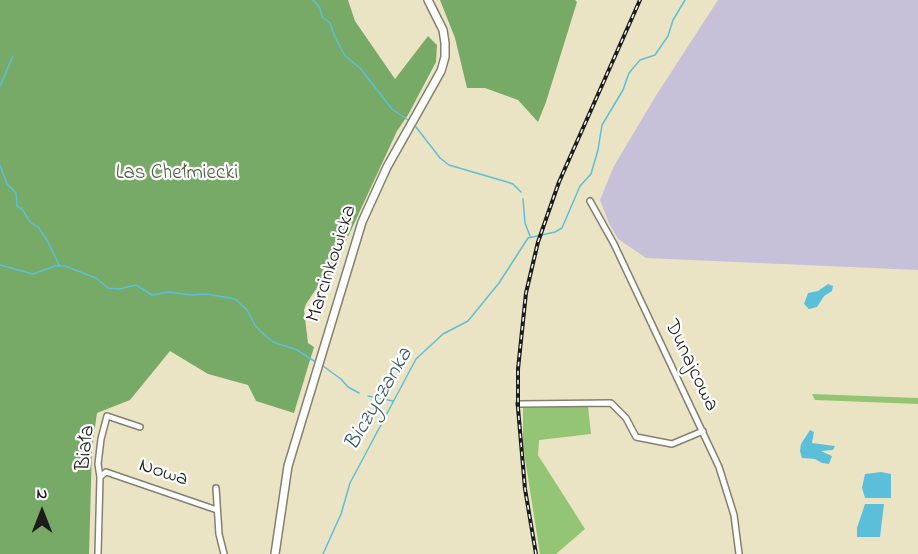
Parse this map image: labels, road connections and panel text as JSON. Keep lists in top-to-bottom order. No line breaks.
{"streets":{"street":["Marcinkowicka","Dunajcowa","Biała","Nowa"]},"crossings":[["Biała","Nowa"]],"water":["Biczyczanka"],"parks":["Las Chełmiecki"],"north":"top"}
